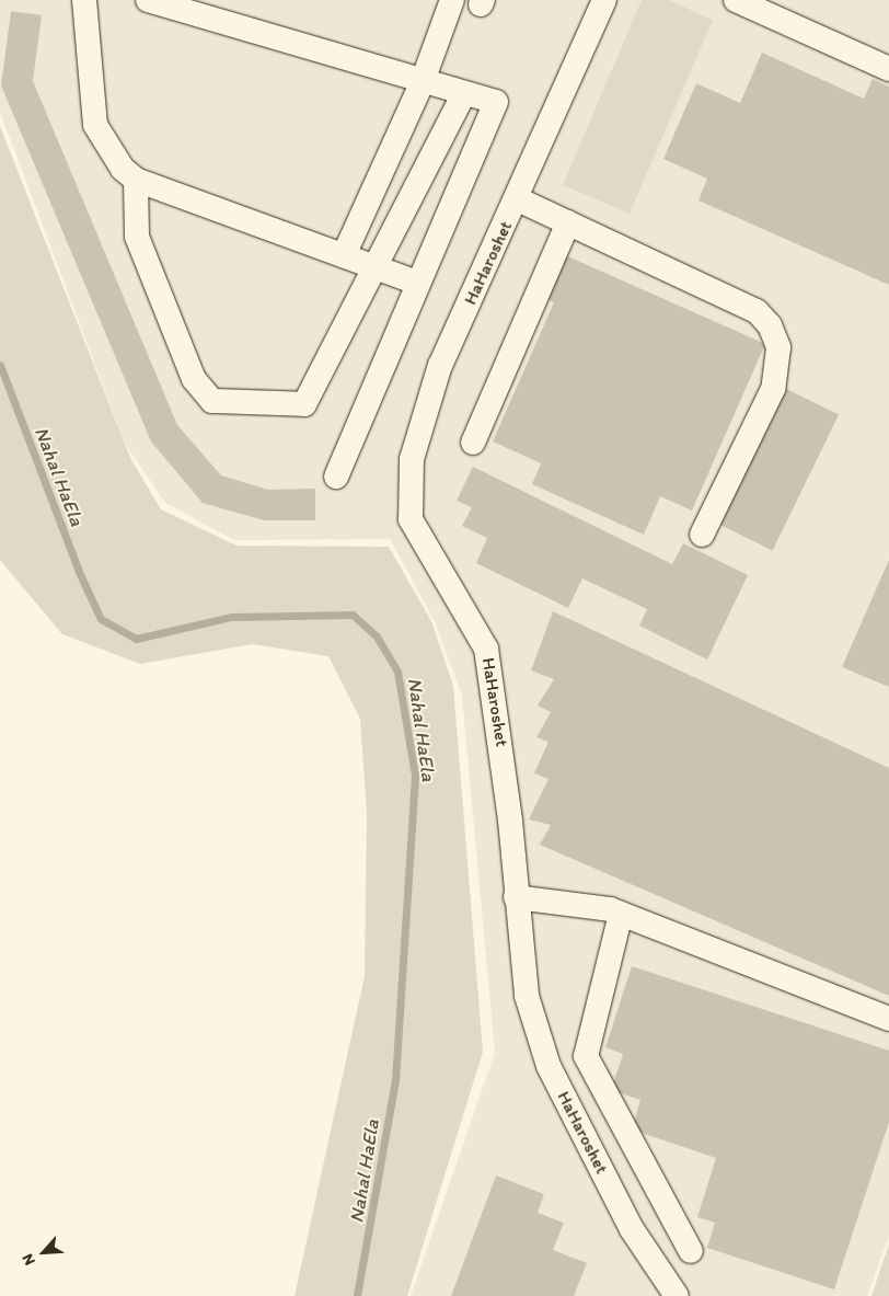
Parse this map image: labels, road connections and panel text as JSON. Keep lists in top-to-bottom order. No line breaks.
{"streets":{"street":["HaHaroshet"]},"water":["Nahal HaEla"],"north":"bottom left"}
